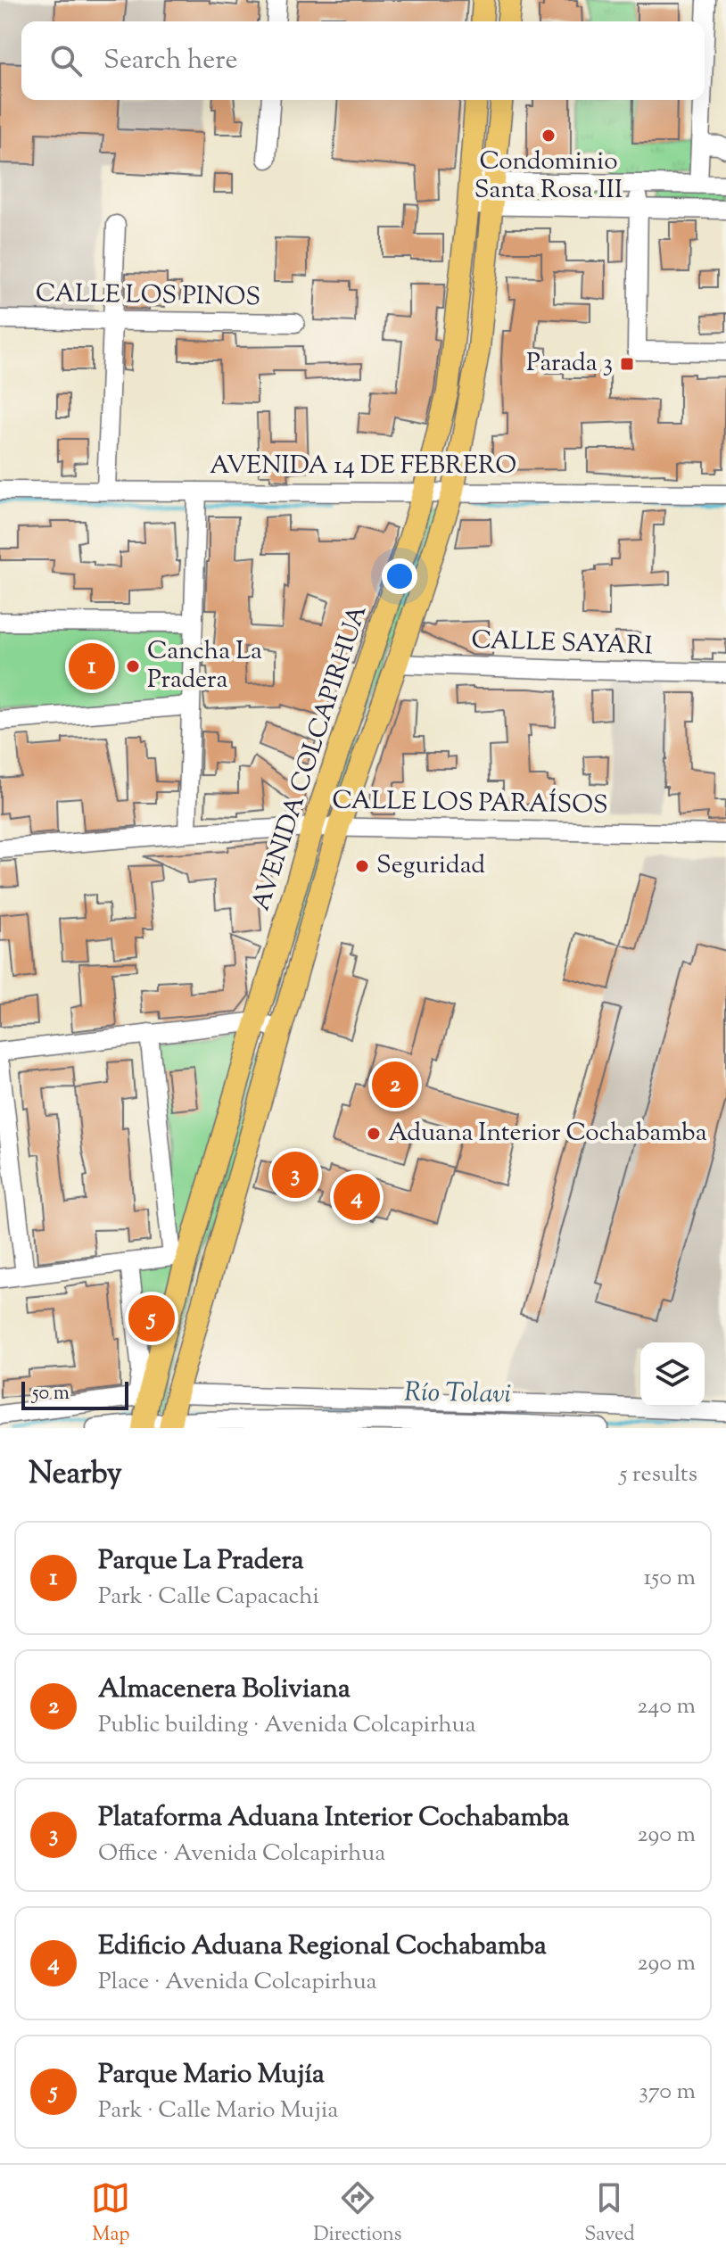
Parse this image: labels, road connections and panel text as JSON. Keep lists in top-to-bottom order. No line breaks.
{"streets":{"main road":["AVENIDA COLCAPIRHUA"],"street":["CALLE LOS PINOS","AVENIDA 14 DE FEBRERO","CALLE SAYARI","CALLE LOS PARAÍSOS"]},"crossings":[["AVENIDA 14 DE FEBRERO","AVENIDA COLCAPIRHUA"],["CALLE SAYARI","AVENIDA COLCAPIRHUA"],["AVENIDA COLCAPIRHUA","CALLE LOS PARAÍSOS"]],"water":["Río Tolavi"],"places":{"other":["Condominio Santa Rosa III","Cancha La Pradera","Seguridad","Aduana Interior Cochabamba"],"transit":["Parada 3"]},"scale_bar":"50 m","page":{"search":"Search here","pins":["1","2","3","4","5"],"scale":"50 m","heading":["Nearby","5 results"],"list":[{"mark":"1","name":"Parque La Pradera","note":"Park · Calle Capacachi","value":"150 m"},{"mark":"2","name":"Almacenera Boliviana","note":"Public building · Avenida Colcapirhua","value":"240 m"},{"mark":"3","name":"Plataforma Aduana Interior Cochabamba","note":"Office · Avenida Colcapirhua","value":"290 m"},{"mark":"4","name":"Edificio Aduana Regional Cochabamba","note":"Place · Avenida Colcapirhua","value":"290 m"},{"mark":"5","name":"Parque Mario Mujía","note":"Park · Calle Mario Mujia","value":"370 m"}],"nav":["Map","Directions","Saved"]}}
